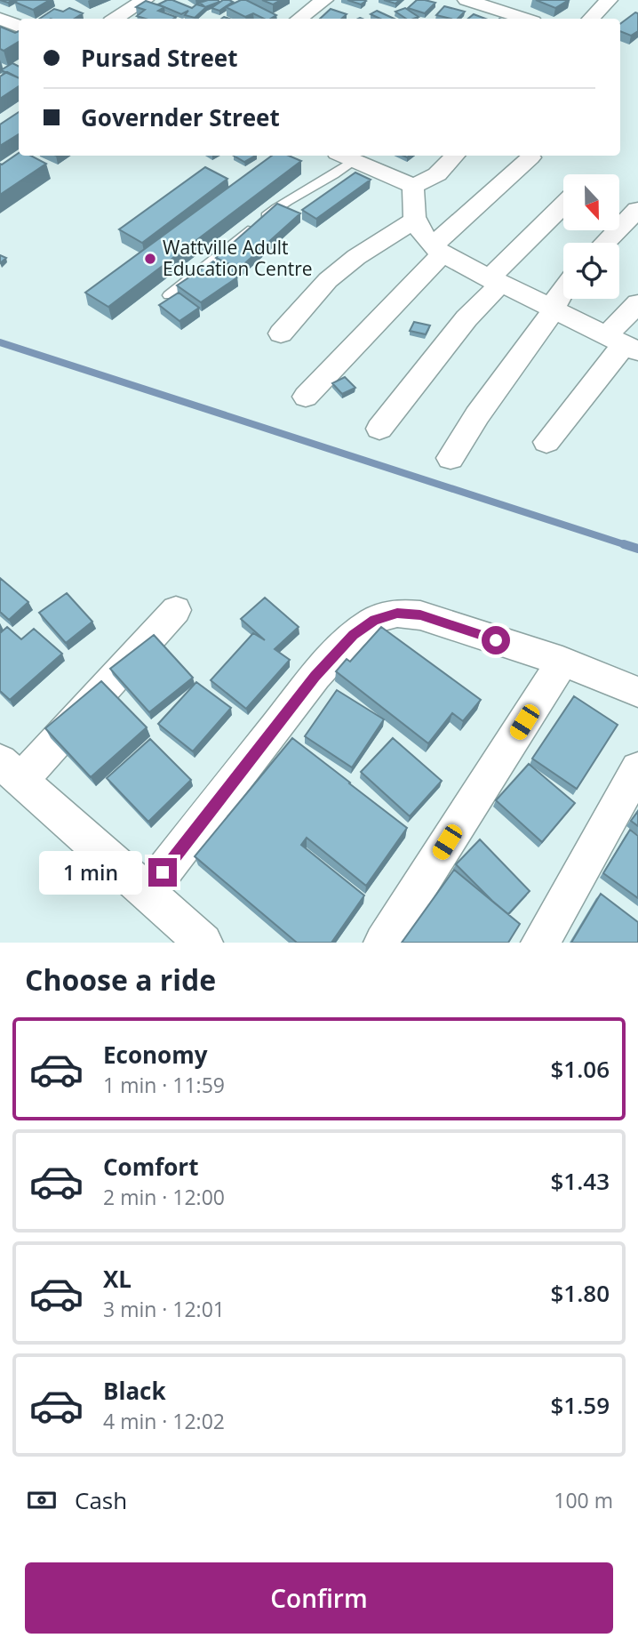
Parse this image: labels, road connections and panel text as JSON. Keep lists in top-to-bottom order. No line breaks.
{"places":["Wattville Adult Education Centre"],"north":"bottom","page":{"banner":["Pursad Street","Governder Street"],"bubble":"1 min","heading":"Choose a ride","list":[{"name":"Economy","note":"1 min · 11:59","value":"$1.06"},{"name":"Comfort","note":"2 min · 12:00","value":"$1.43"},{"name":"XL","note":"3 min · 12:01","value":"$1.80"},{"name":"Black","note":"4 min · 12:02","value":"$1.59"}],"pay":["Cash","100 m"],"buttons":"Confirm"}}
